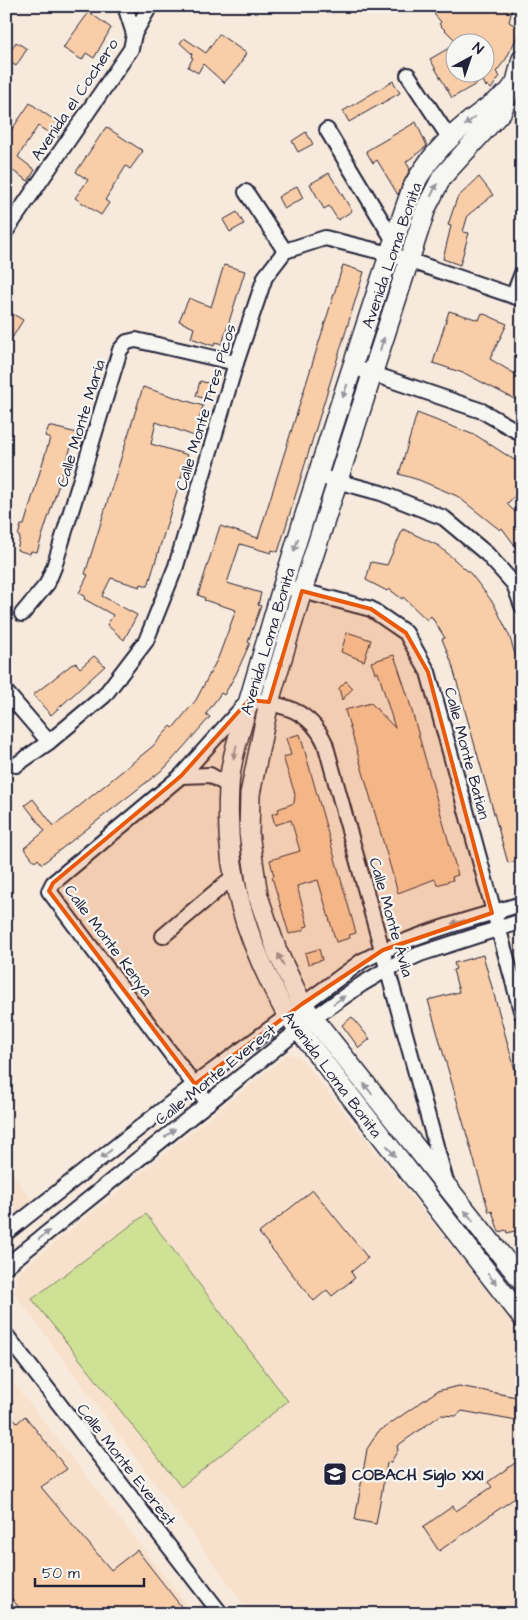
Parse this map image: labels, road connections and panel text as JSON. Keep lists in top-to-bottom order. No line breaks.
{"streets":{"main road":["Avenida Loma Bonita"],"street":["Avenida el Cochero","Calle Monte Tres Picos","Calle Monte María","Calle Monte Batian","Calle Monte Ávila","Calle Monte Kenya","Calle Monte Everest"]},"crossings":[["Avenida Loma Bonita","Calle Monte Batian"],["Avenida Loma Bonita","Calle Monte Ávila"],["Avenida Loma Bonita","Calle Monte Kenya"],["Avenida Loma Bonita","Calle Monte Everest"],["Calle Monte Tres Picos","Calle Monte María"],["Calle Monte Batian","Calle Monte Everest"],["Calle Monte Ávila","Calle Monte Kenya"],["Calle Monte Ávila","Calle Monte Everest"],["Calle Monte Kenya","Calle Monte Everest"]],"places":{"school or university":["COBACH Siglo XXI"]},"scale_bar":"50 m","north":"top right"}
